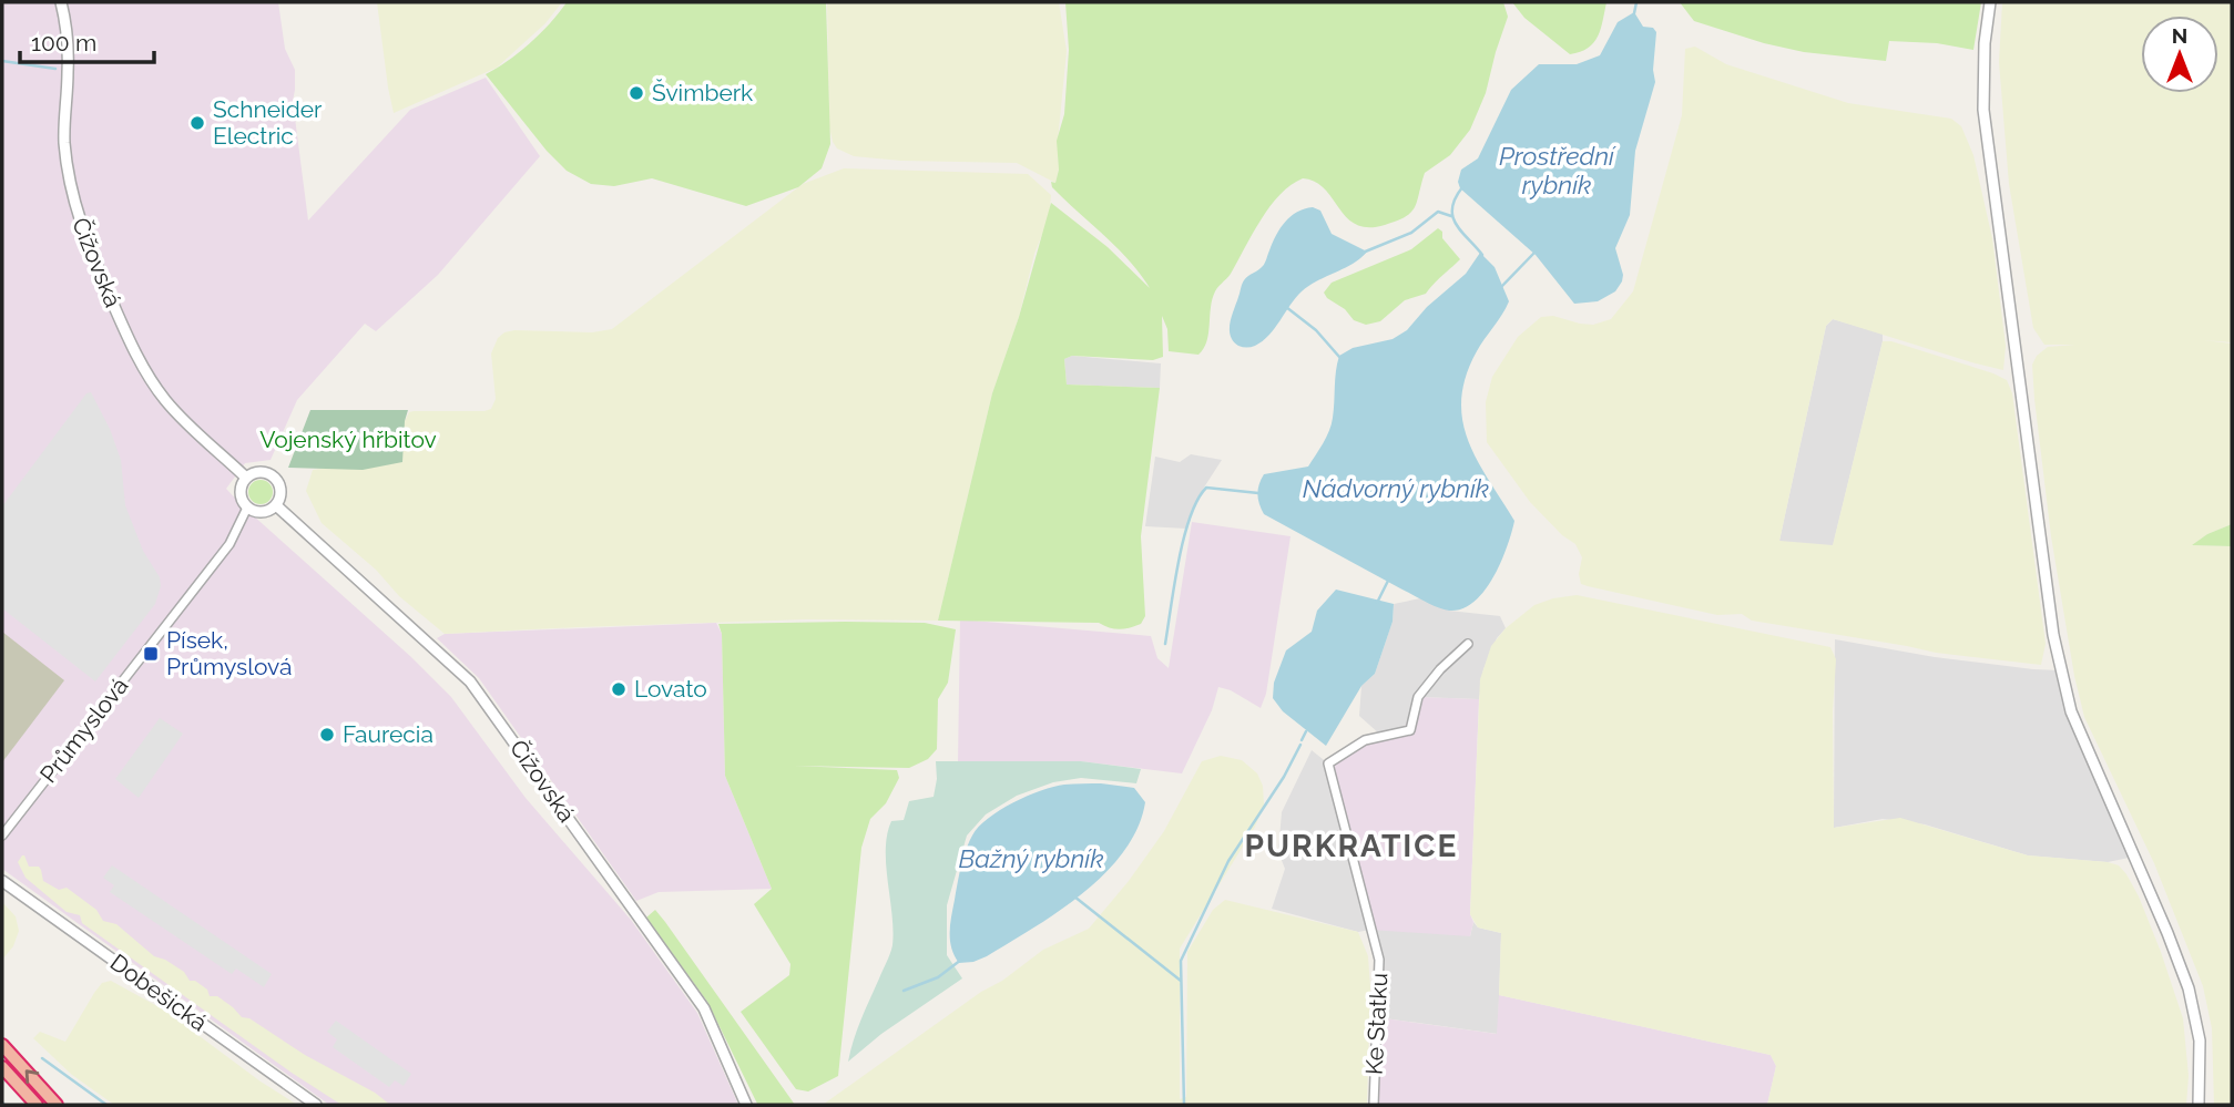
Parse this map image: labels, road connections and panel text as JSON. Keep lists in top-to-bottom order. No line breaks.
{"streets":{"street":["Čížovská","Průmyslová","Dobešická","Ke Statku"]},"crossings":[["Čížovská","Průmyslová"]],"districts":["PURKRATICE"],"water":["Prostřední rybník","Nádvorný rybník","Bažný rybník"],"parks":["Vojenský hřbitov"],"places":{"other":["Švimberk","Schneider Electric","Lovato","Faurecia"],"transit":["Písek, Průmyslová"]},"scale_bar":"100 m","north":"top"}
